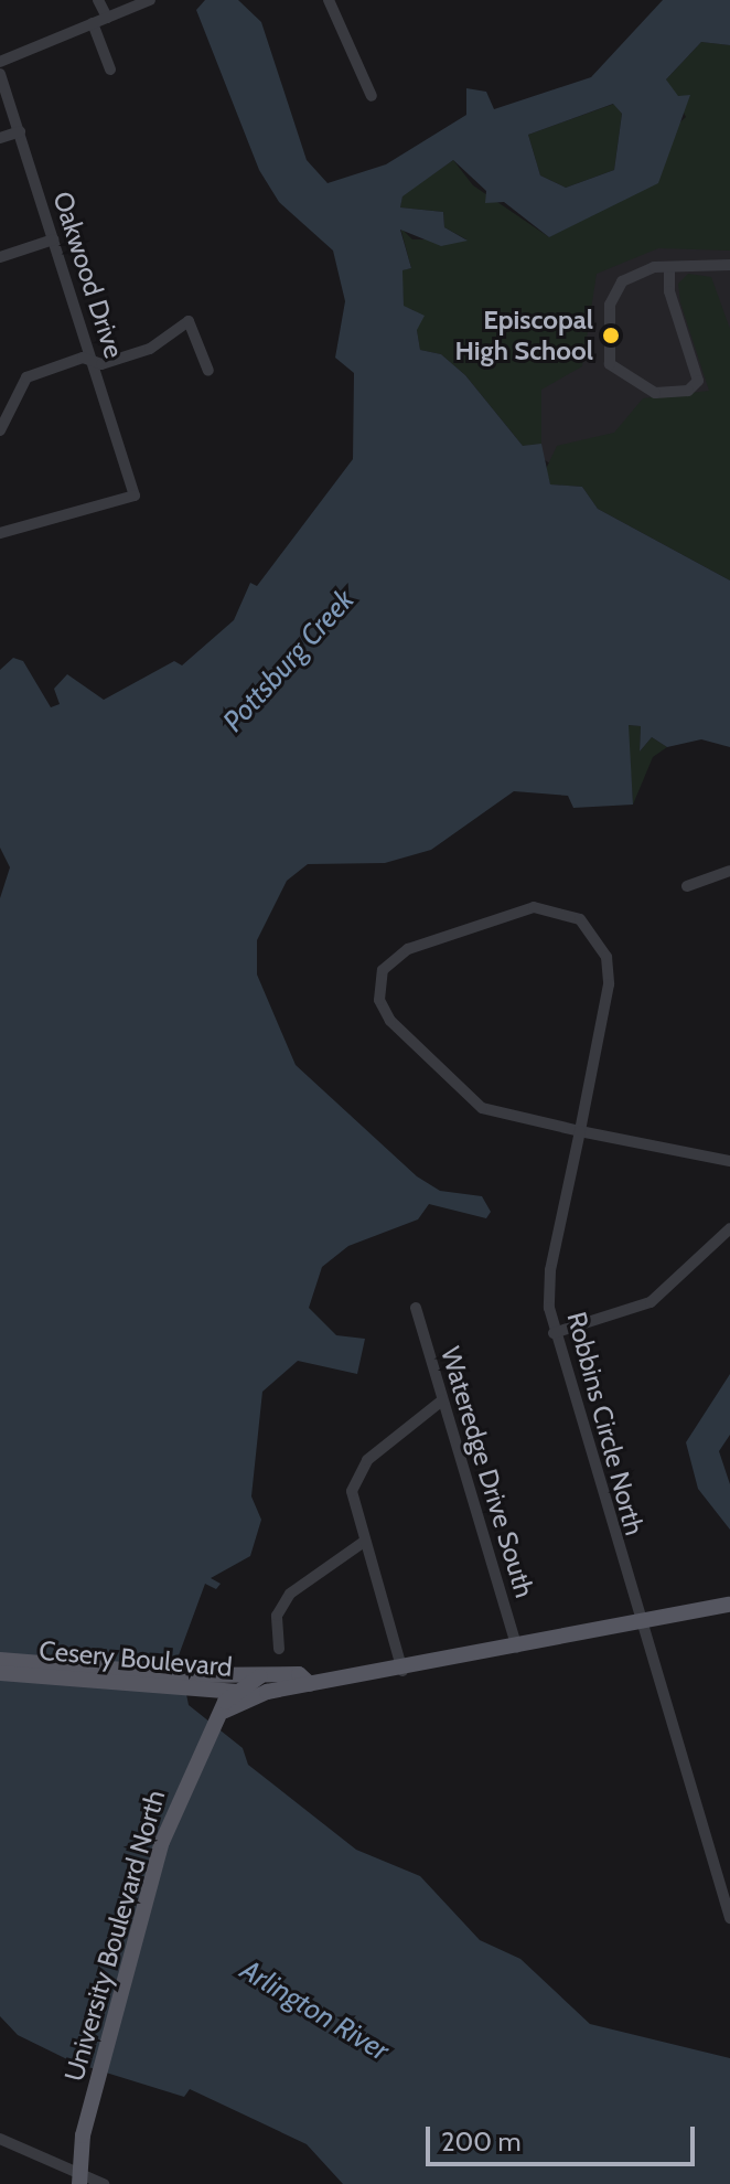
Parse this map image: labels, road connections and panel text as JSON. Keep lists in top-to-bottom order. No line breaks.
{"streets":{"main road":["Cesery Boulevard","University Boulevard North"],"street":["Oakwood Drive","Robbins Circle North","Wateredge Drive South"]},"crossings":[["Cesery Boulevard","University Boulevard North"]],"water":["Pottsburg Creek","Arlington River"],"places":["Episcopal High School"],"scale_bar":"200 m"}
